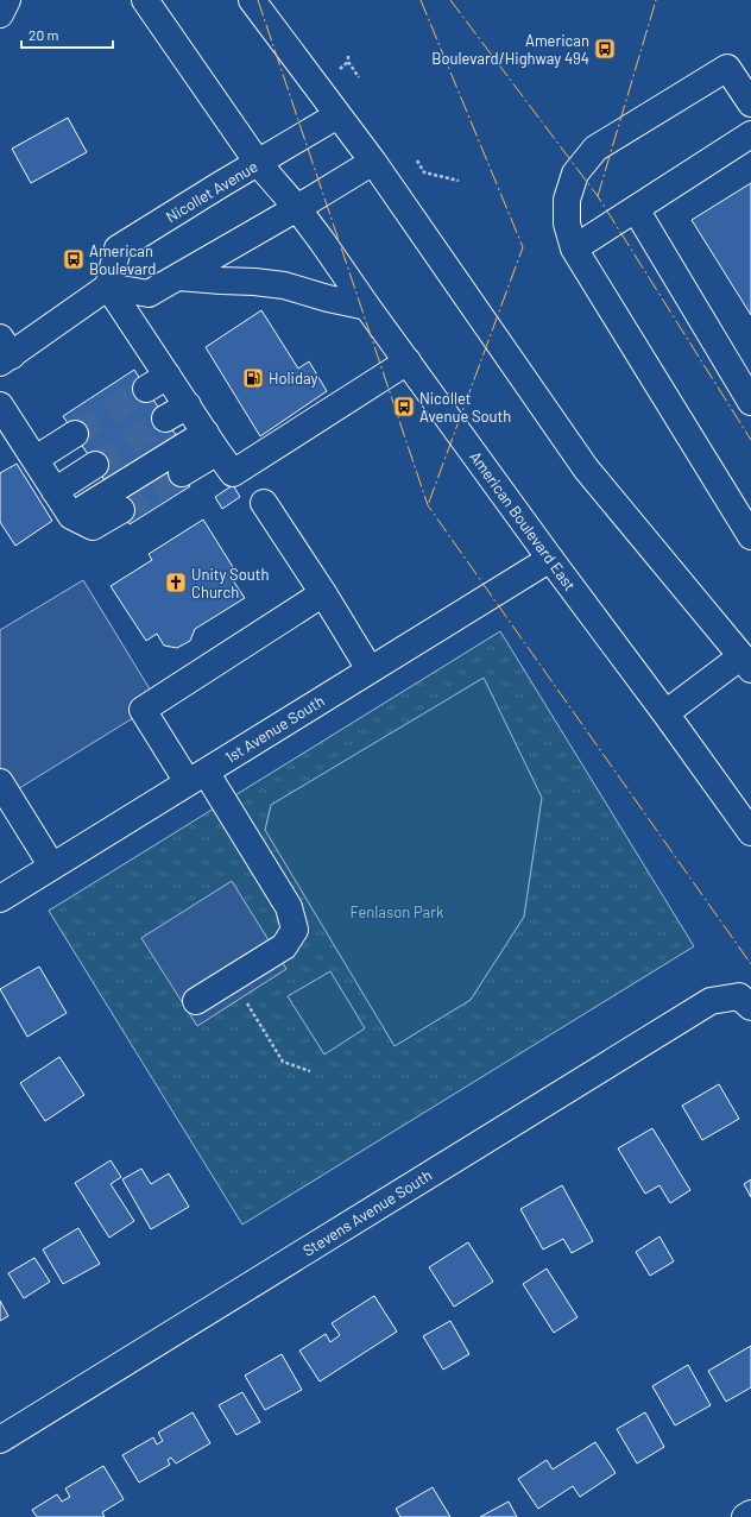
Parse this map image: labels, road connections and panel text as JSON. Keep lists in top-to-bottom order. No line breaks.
{"streets":{"main road":["Nicollet Avenue","American Boulevard East","1st Avenue South","Stevens Avenue South"]},"crossings":[["Nicollet Avenue","American Boulevard East"],["American Boulevard East","1st Avenue South"]],"parks":["Fenlason Park"],"places":{"bus stop":["American Boulevard/Highway 494","American Boulevard","Nicollet Avenue South"],"fuel station":["Holiday"],"church":["Unity South Church"]},"scale_bar":"20 m"}
